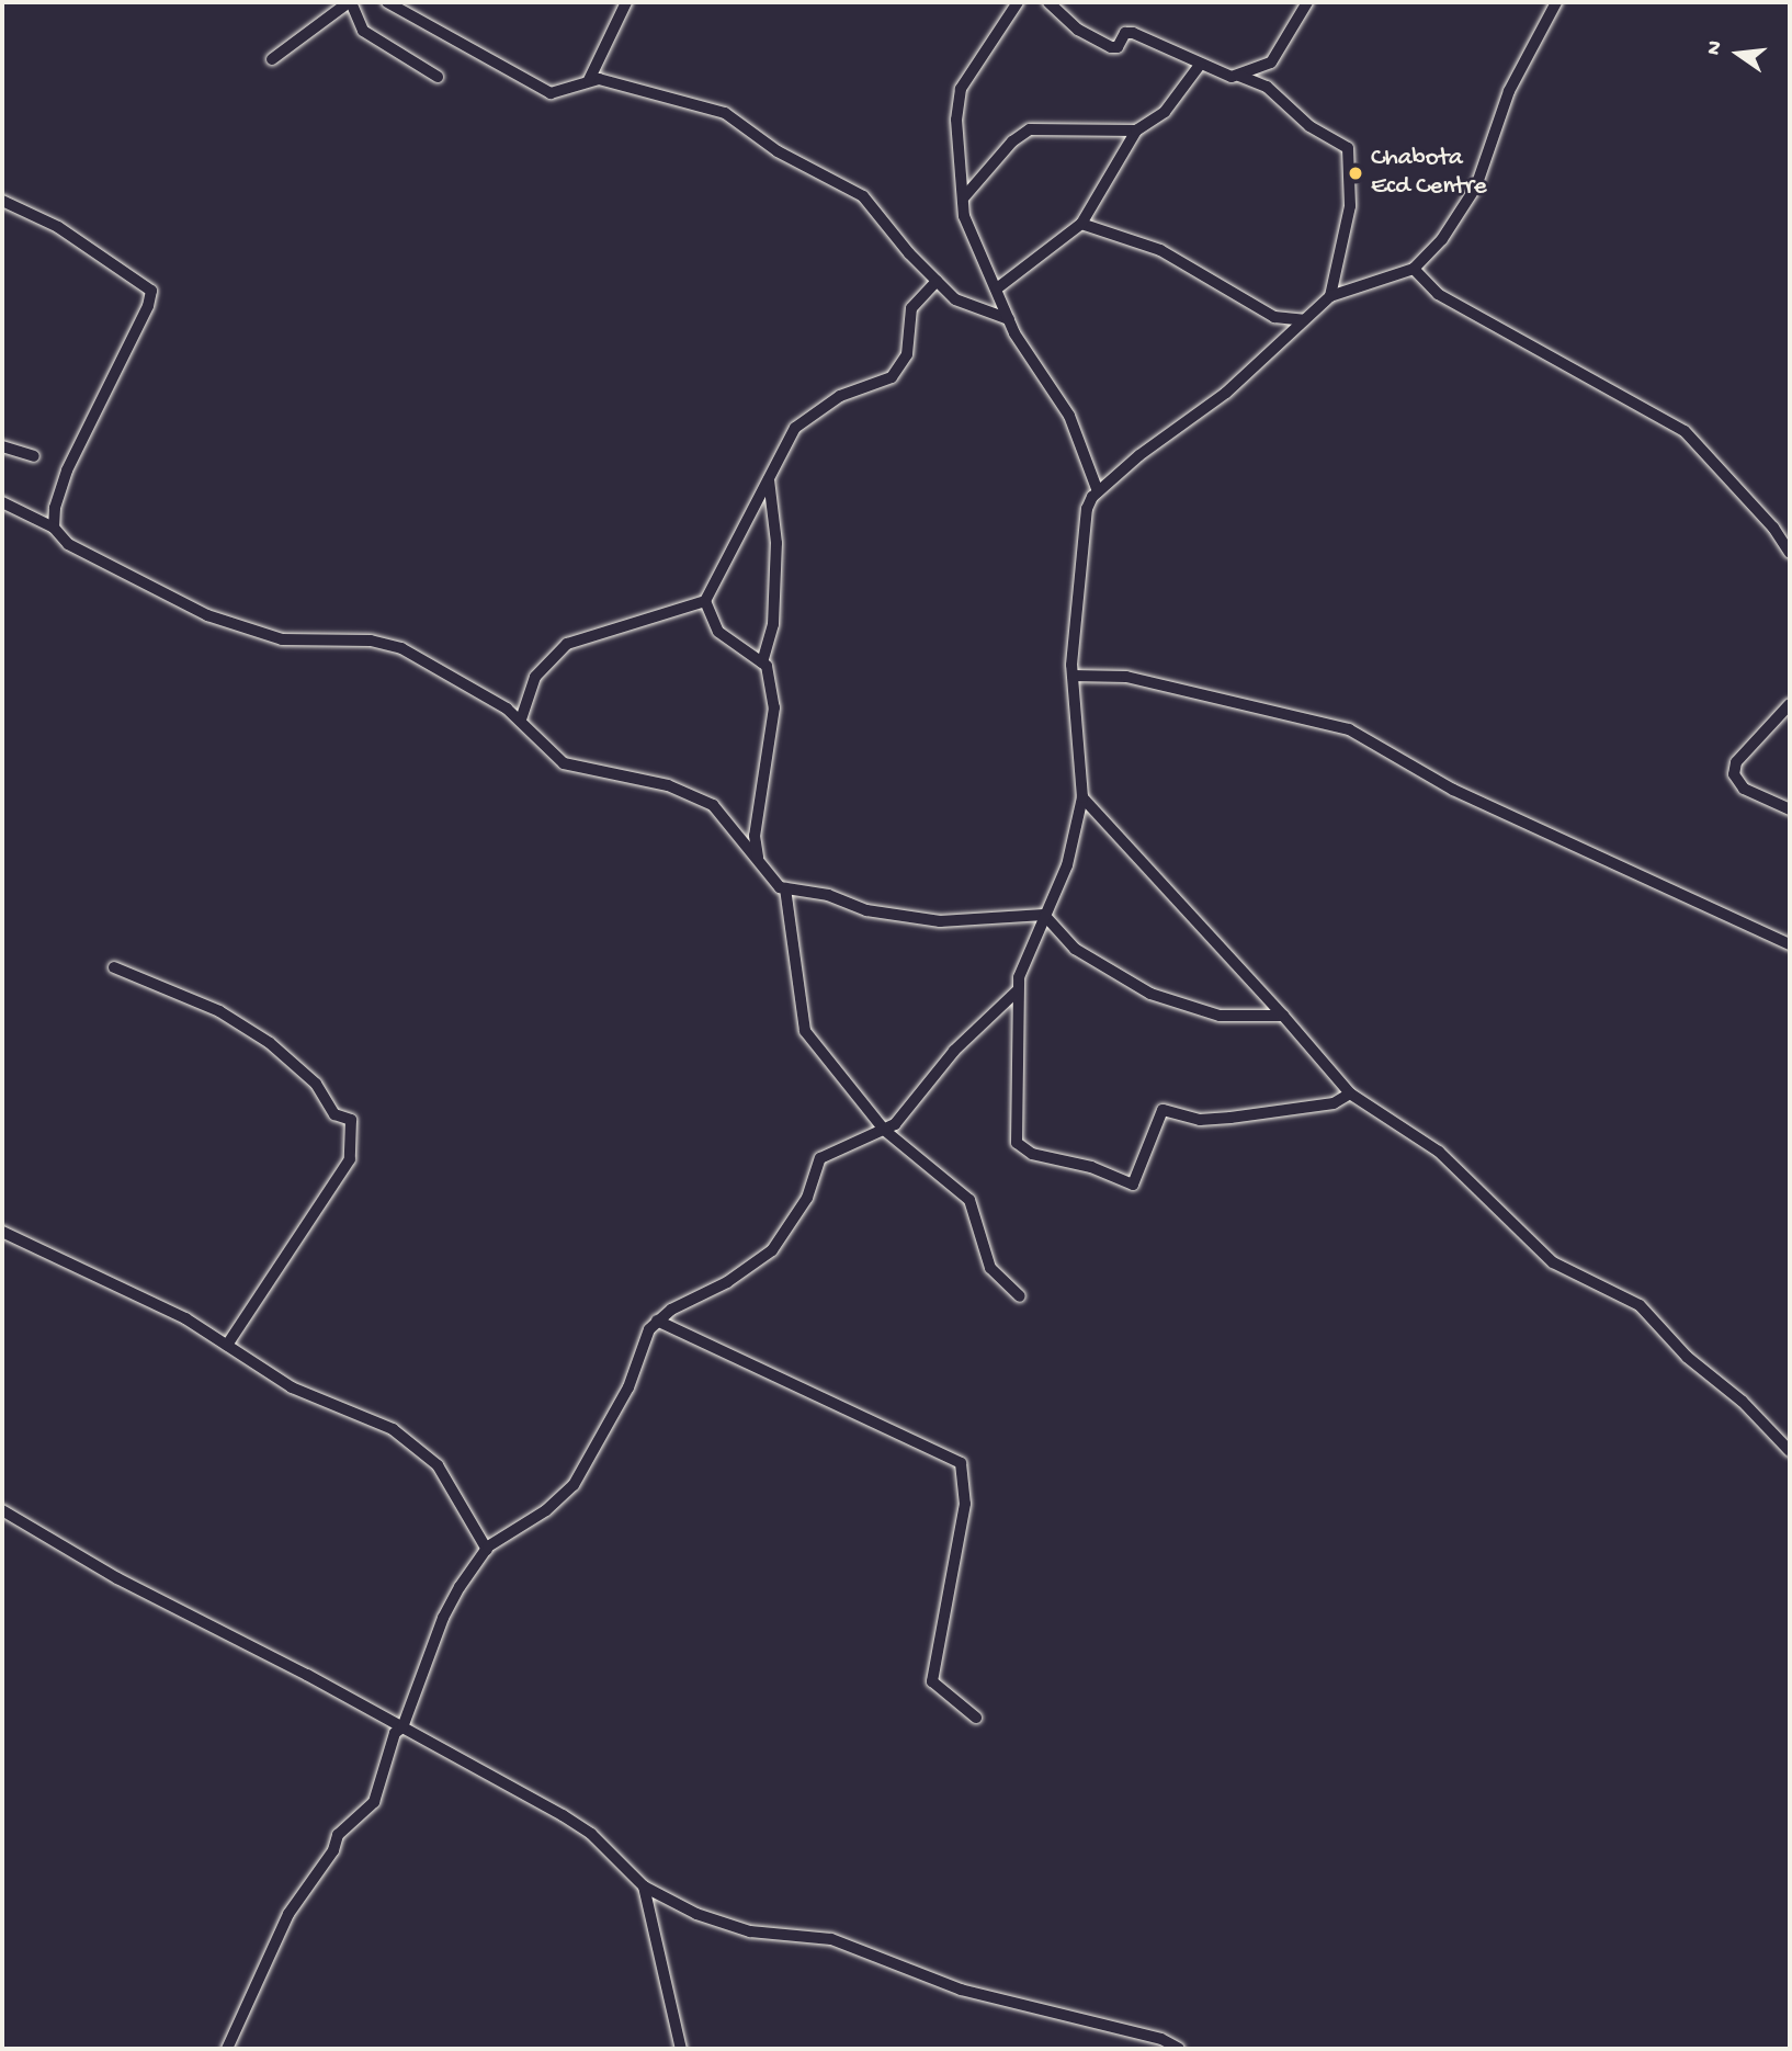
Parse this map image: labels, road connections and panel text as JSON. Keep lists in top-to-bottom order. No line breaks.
{"places":["Chabota Ecd Centre"],"north":"left"}
